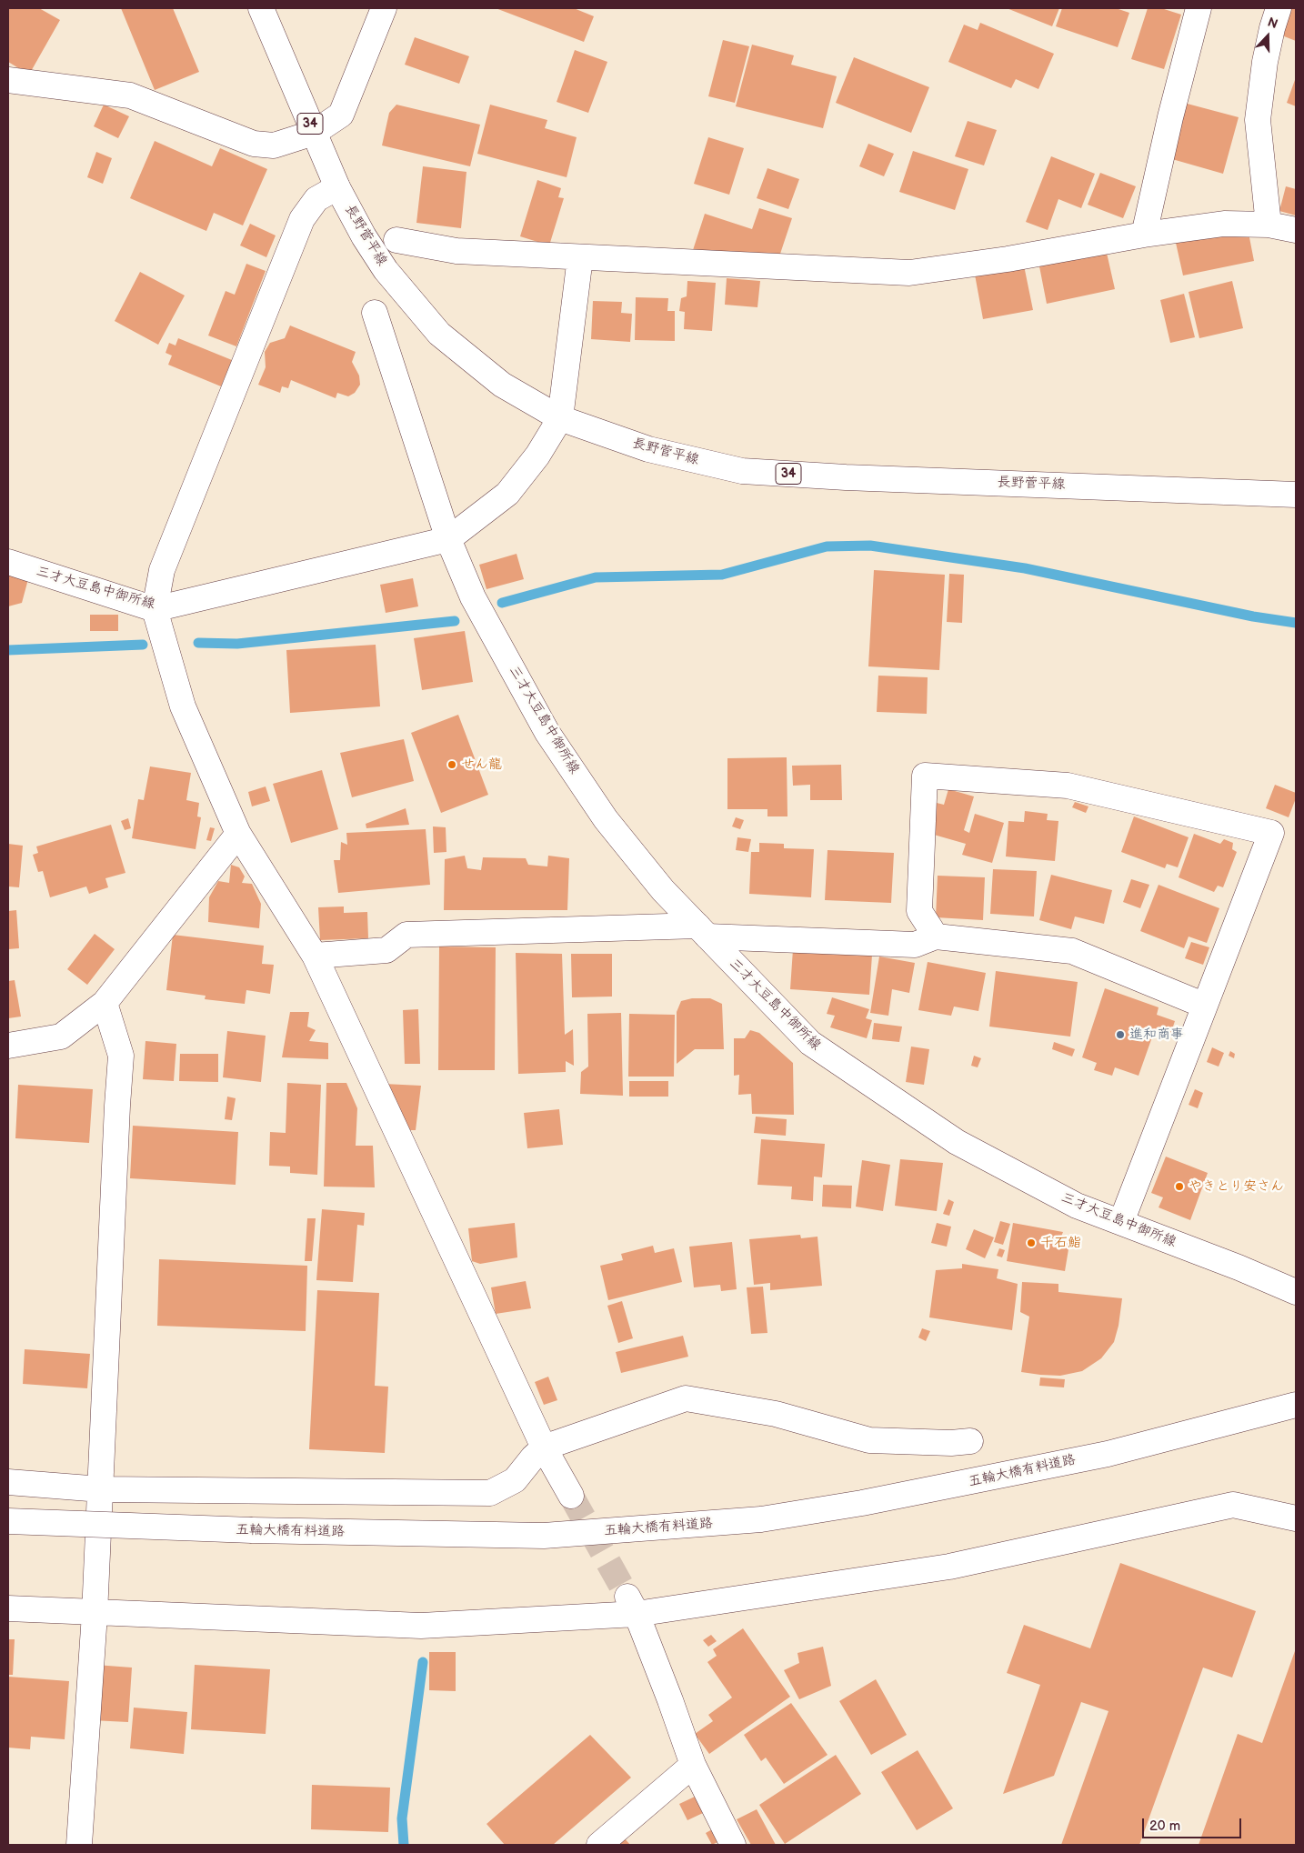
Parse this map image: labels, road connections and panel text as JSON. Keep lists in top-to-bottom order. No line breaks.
{"streets":{"street":["34","長野菅平線","三才大豆島中御所線","五輪大橋有料道路"]},"crossings":[["長野菅平線","三才大豆島中御所線"]],"places":["せん龍","進和商事","やきとり安さん","千石鮨"],"scale_bar":"20 m","north":"top"}
